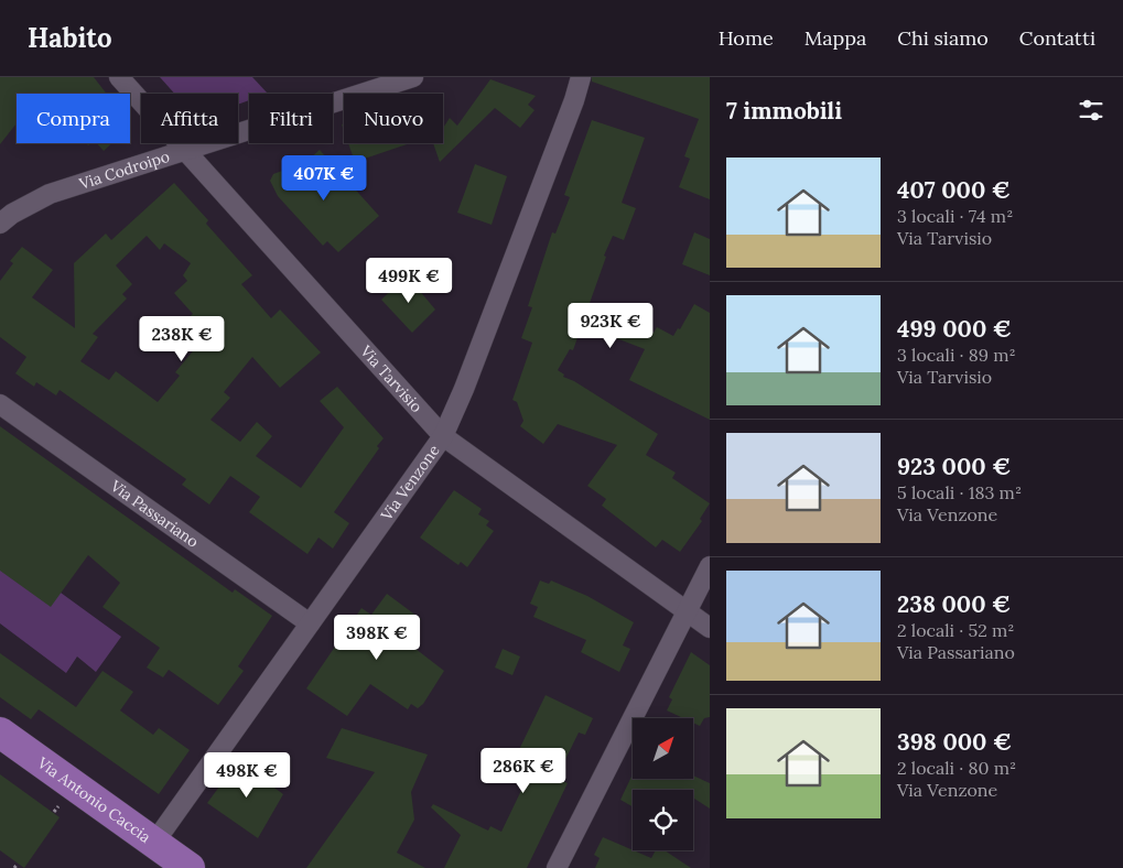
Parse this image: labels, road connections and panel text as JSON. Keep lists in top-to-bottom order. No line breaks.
{"streets":{"main road":["Via Antonio Caccia"],"street":["Via Codroipo","Via Tarvisio","Via Venzone","Via Passariano"]},"crossings":[["Via Codroipo","Via Tarvisio"],["Via Tarvisio","Via Venzone"],["Via Venzone","Via Passariano"],["Via Venzone","Via Antonio Caccia"]],"north":"top right","page":{"header":"Habito","nav":["Home","Mappa","Chi siamo","Contatti"],"heading":"7 immobili","chip":["Compra","Affitta","Filtri","Nuovo"],"list":[{"name":"407 000 €","note":"3 locali · 74 m² · Via Tarvisio"},{"name":"499 000 €","note":"3 locali · 89 m² · Via Tarvisio"},{"name":"923 000 €","note":"5 locali · 183 m² · Via Venzone"},{"name":"238 000 €","note":"2 locali · 52 m² · Via Passariano"},{"name":"398 000 €","note":"2 locali · 80 m² · Via Venzone"}],"price":["407K €","499K €","923K €","238K €","398K €","286K €","498K €"]}}
